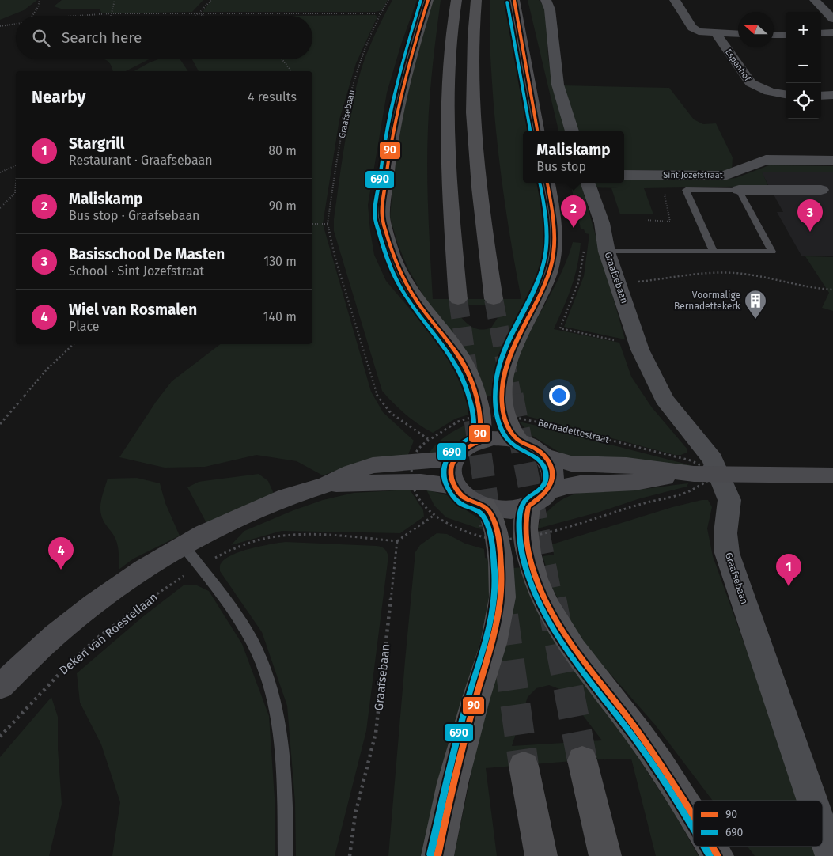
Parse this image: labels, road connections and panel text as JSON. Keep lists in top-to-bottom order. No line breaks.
{"streets":{"street":["Espenhof","Graafsebaan","Sint Jozefstraat"],"path":["Bernadettestraat","Deken van Roestellaan"]},"crossings":[["Graafsebaan","Bernadettestraat"],["Graafsebaan","Deken van Roestellaan"]],"places":{"building":["Voormalige Bernadettekerk"]},"lines":["transit line 90","transit line 690"],"legend":["90","690"],"north":"left","page":{"map_buttons":["+","−"],"search":"Search here","heading":["Nearby","4 results"],"list":[{"mark":"1","name":"Stargrill","note":"Restaurant · Graafsebaan","value":"80 m"},{"mark":"2","name":"Maliskamp","note":"Bus stop · Graafsebaan","value":"90 m"},{"mark":"3","name":"Basisschool De Masten","note":"School · Sint Jozefstraat","value":"130 m"},{"mark":"4","name":"Wiel van Rosmalen","note":"Place","value":"140 m"}],"popup":["Maliskamp","Bus stop"],"pins":["2","3","4","1"]}}
